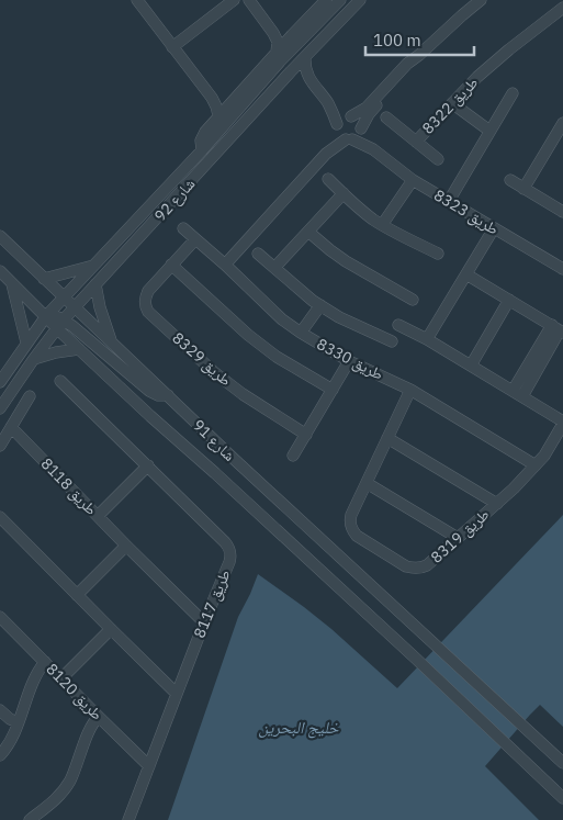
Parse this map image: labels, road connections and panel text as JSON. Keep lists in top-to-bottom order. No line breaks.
{"streets":{"street":["طريق 8322","شارع 92","طريق 8323","طريق 8329","طريق 8330","شارع 91","طريق 8118","طريق 8319","طريق 8117","طريق 8120"]},"crossings":[["شارع 92","شارع 91"],["طريق 8329","طريق 8330"],["طريق 8330","طريق 8319"],["طريق 8118","طريق 8117"],["طريق 8117","طريق 8120"]],"water":["خليج البحرين"],"scale_bar":"100 m"}
